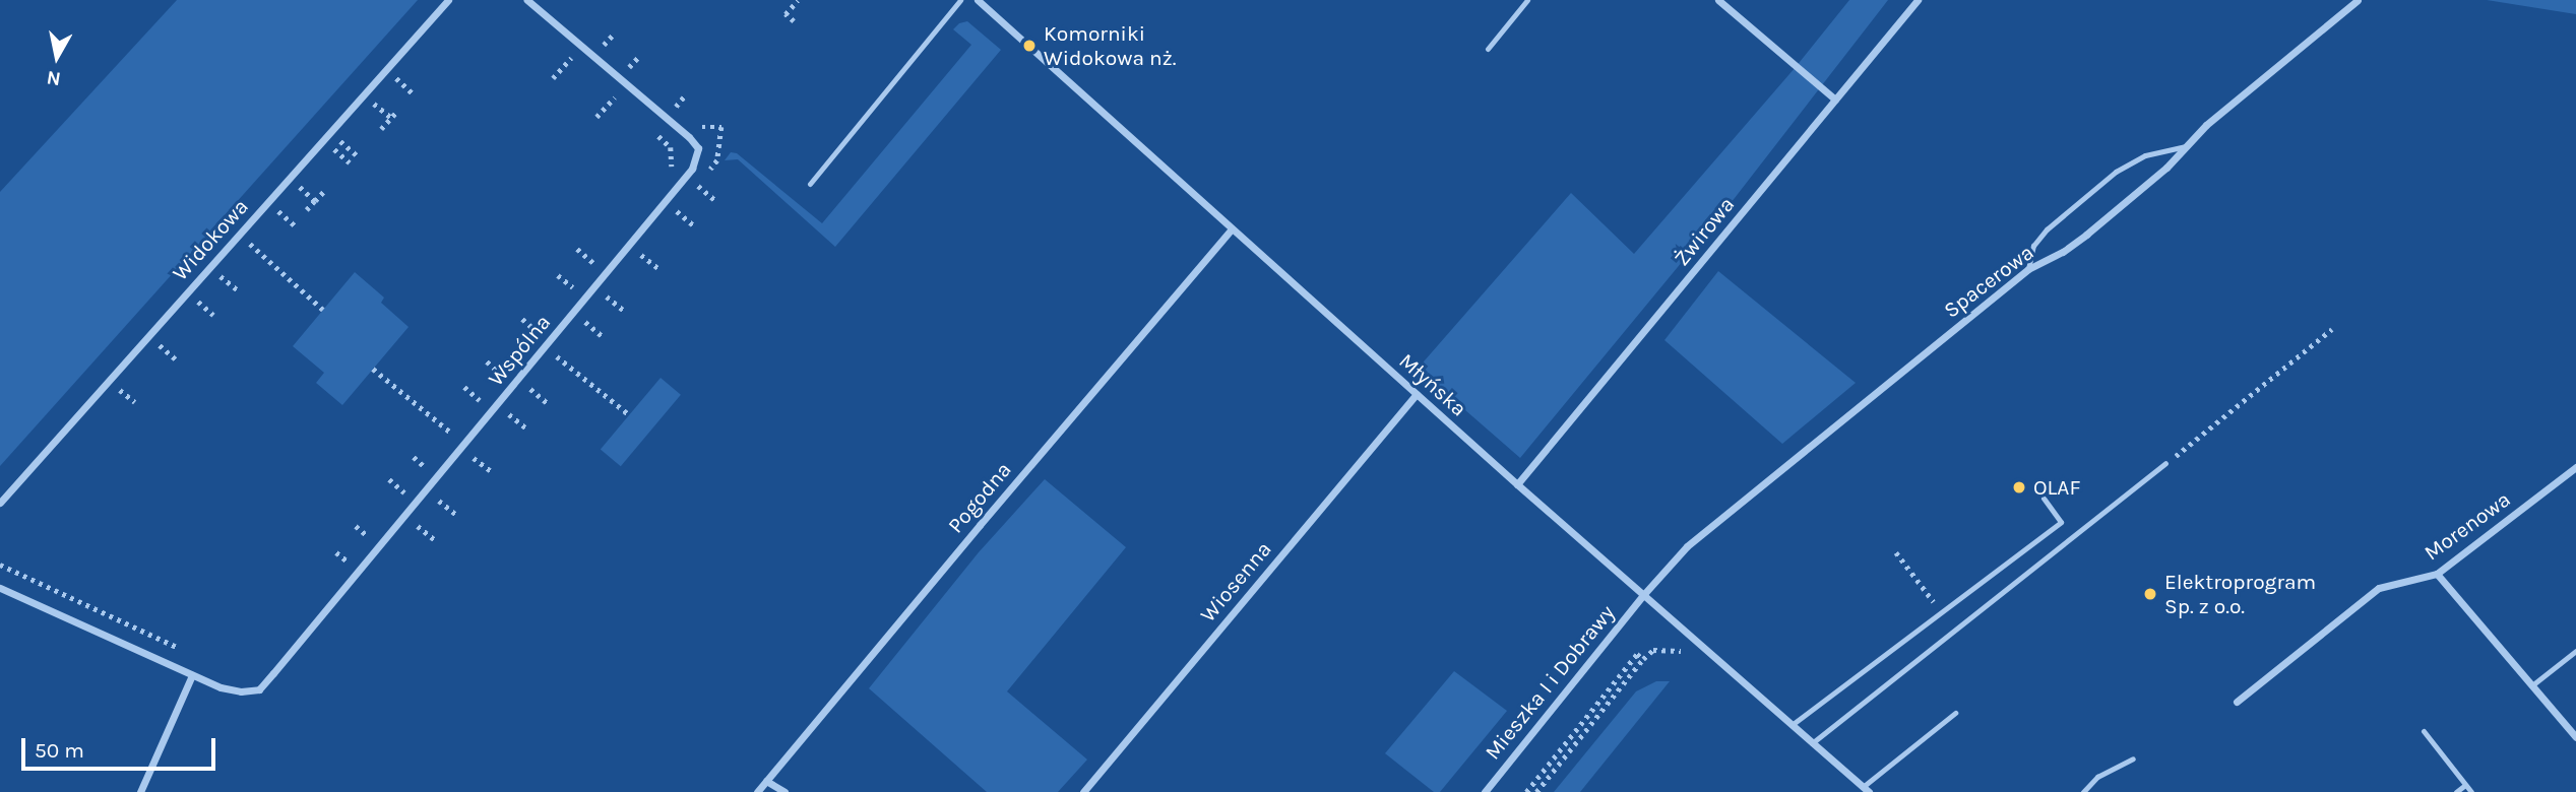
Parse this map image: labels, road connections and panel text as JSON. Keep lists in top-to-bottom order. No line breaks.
{"streets":{"street":["Żwirowa","Widokowa","Spacerowa","Wspólna","Młyńska","Pogodna","Morenowa","Wiosenna","Mieszka I i Dobrawy"]},"crossings":[["Żwirowa","Młyńska"],["Spacerowa","Młyńska"],["Spacerowa","Mieszka I i Dobrawy"],["Młyńska","Pogodna"],["Młyńska","Wiosenna"],["Młyńska","Mieszka I i Dobrawy"]],"places":["Komorniki Widokowa nż.","OLAF","Elektroprogram Sp. z o.o."],"scale_bar":"50 m","north":"bottom"}
